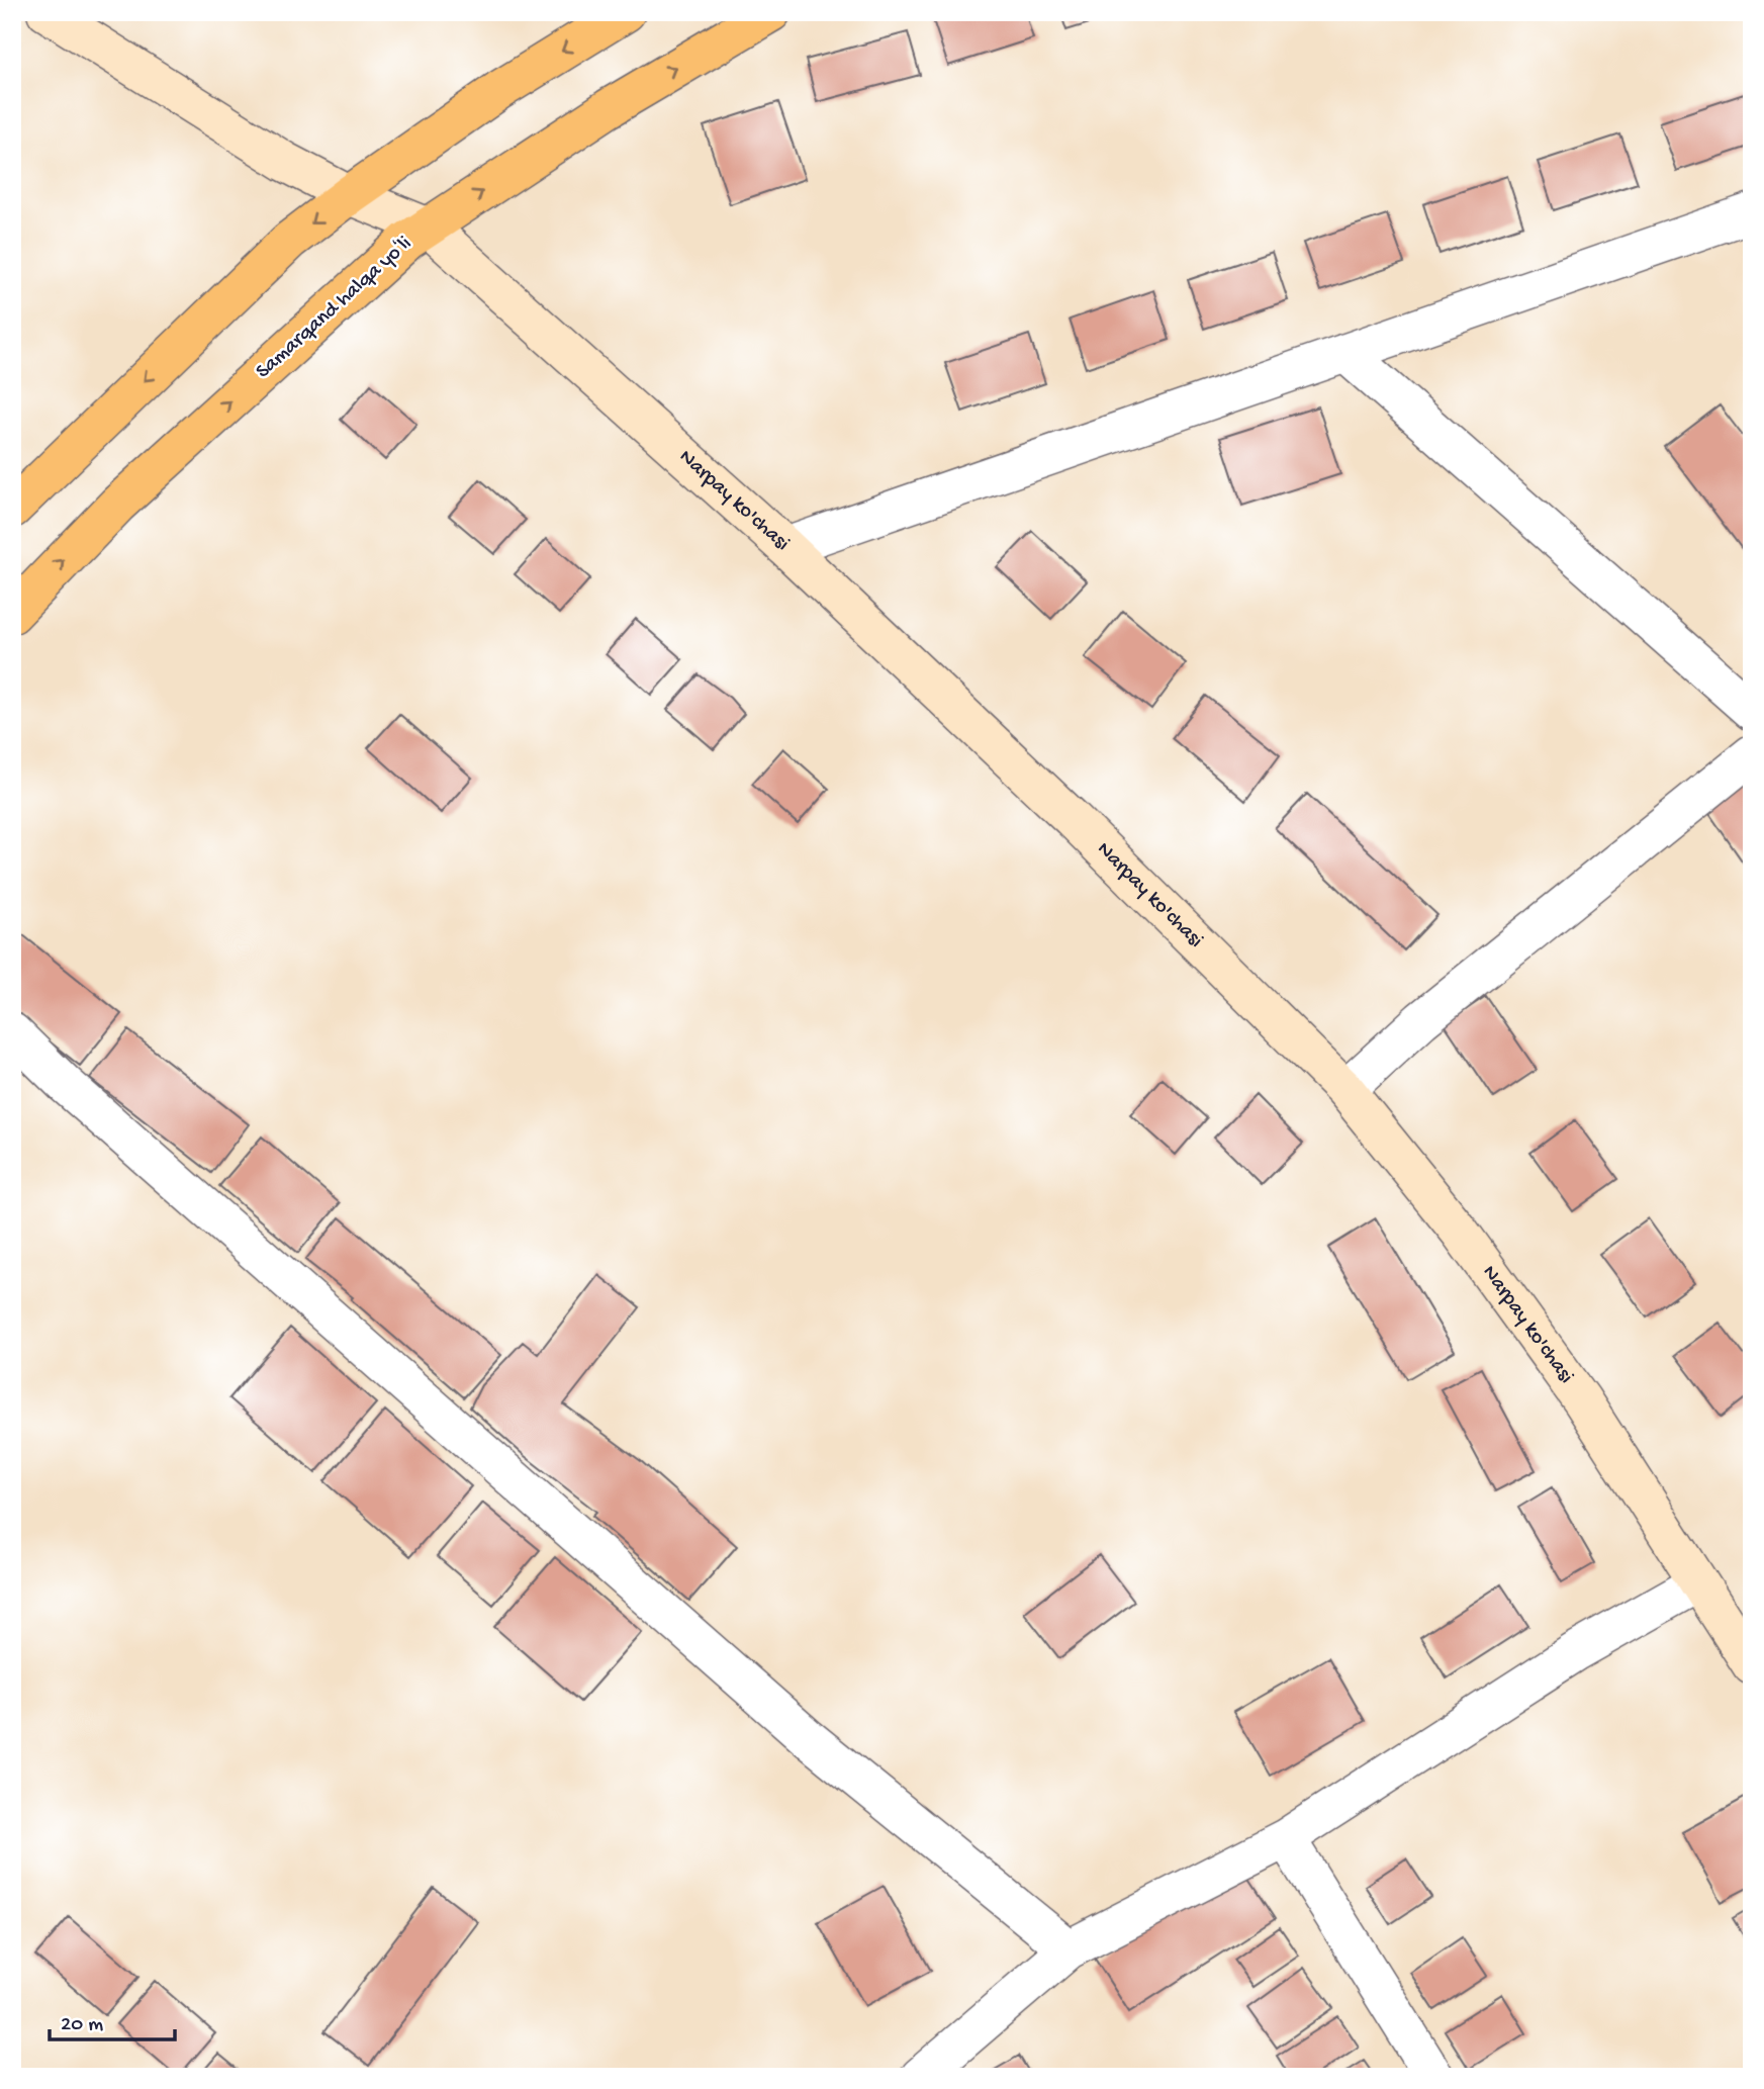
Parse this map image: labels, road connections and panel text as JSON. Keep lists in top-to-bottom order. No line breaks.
{"streets":{"highway":["Samarqand halqa yoʻli"],"street":["Narpay ko'chasi"]},"crossings":[["Samarqand halqa yoʻli","Narpay ko'chasi"]],"scale_bar":"20 m"}
